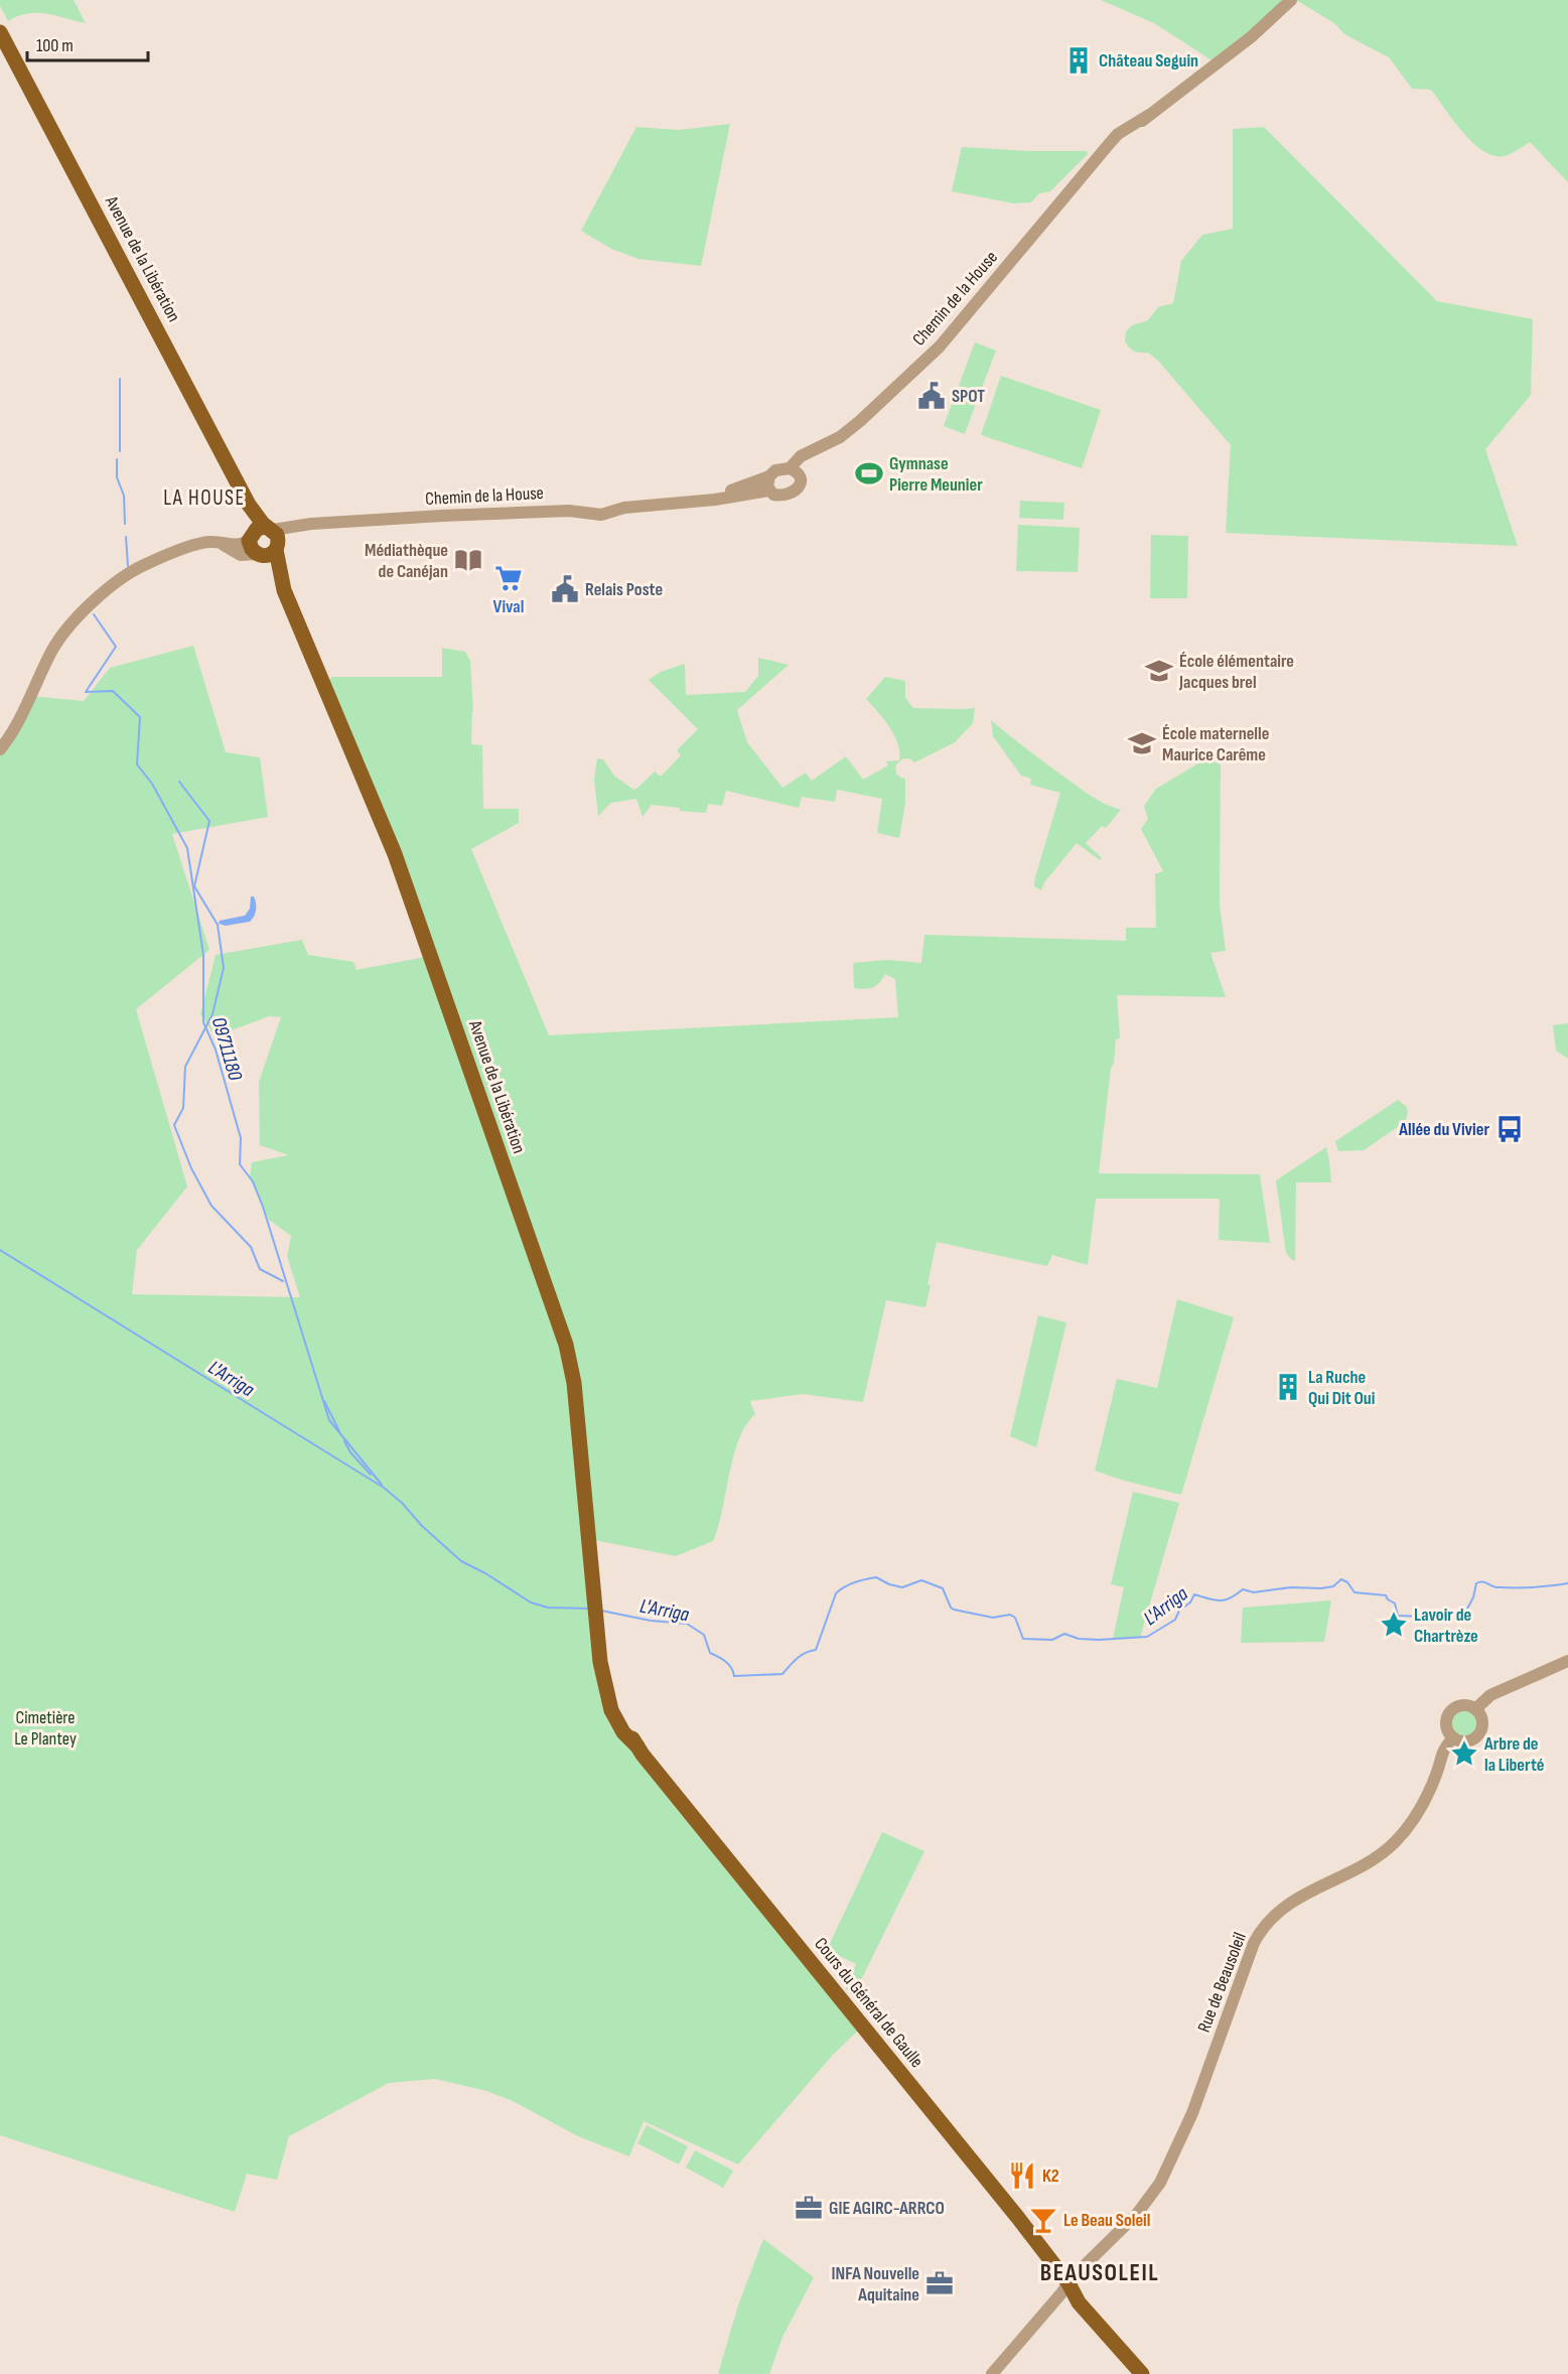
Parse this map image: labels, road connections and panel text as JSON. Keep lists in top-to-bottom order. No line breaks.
{"streets":{"main road":["Avenue de la Libération","Cours du Général de Gaulle"],"street":["Chemin de la House","Rue de Beausoleil"]},"crossings":[["Avenue de la Libération","Chemin de la House"],["Avenue de la Libération","Cours du Général de Gaulle"],["Rue de Beausoleil","Cours du Général de Gaulle"]],"districts":["LA HOUSE","BEAUSOLEIL"],"water":["O9711180","L'Arriga"],"parks":["Cimetière Le Plantey"],"places":{"building":["Château Seguin","La Ruche Qui Dit Oui"],"public building":["SPOT","Relais Poste"],"sports":["Gymnase Pierre Meunier"],"library":["Médiathèque de Canéjan"],"supermarket":["Vival"],"school or university":["École élémentaire Jacques brel","École maternelle Maurice Carême"],"bus stop":["Allée du Vivier"],"place":["Lavoir de Chartrèze","Arbre de la Liberté"],"restaurant":["K2"],"office":["GIE AGIRC-ARRCO","INFA Nouvelle Aquitaine"],"bar":["Le Beau Soleil"]},"scale_bar":"100 m"}
